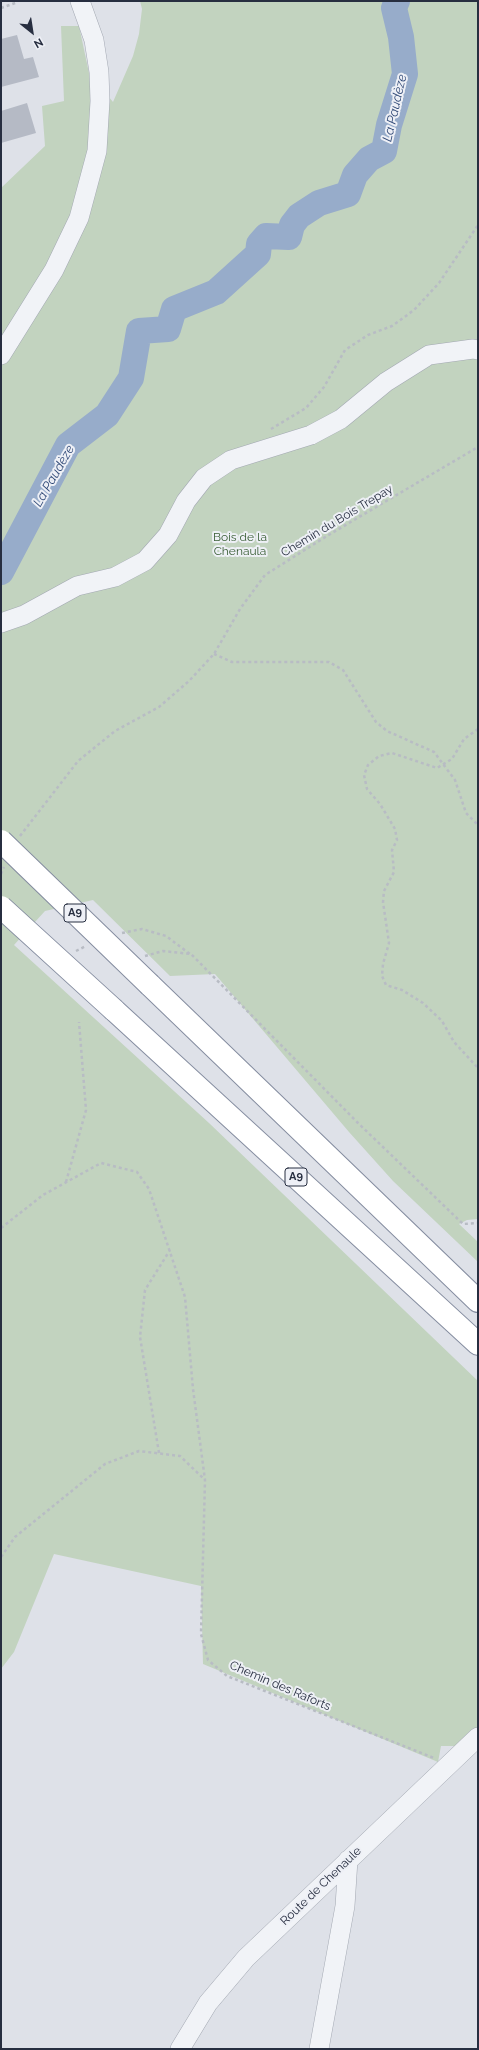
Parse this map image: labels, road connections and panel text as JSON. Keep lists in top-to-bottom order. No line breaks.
{"streets":{"highway":["A9"],"street":["Route de Chenaule"],"path":["Chemin du Bois Trepay","Chemin des Raforts"]},"crossings":[["Chemin du Bois Trepay","A9"],["Chemin des Raforts","Route de Chenaule"]],"water":["La Paudèze"],"parks":["Bois de la Chenaula"],"north":"bottom right"}
